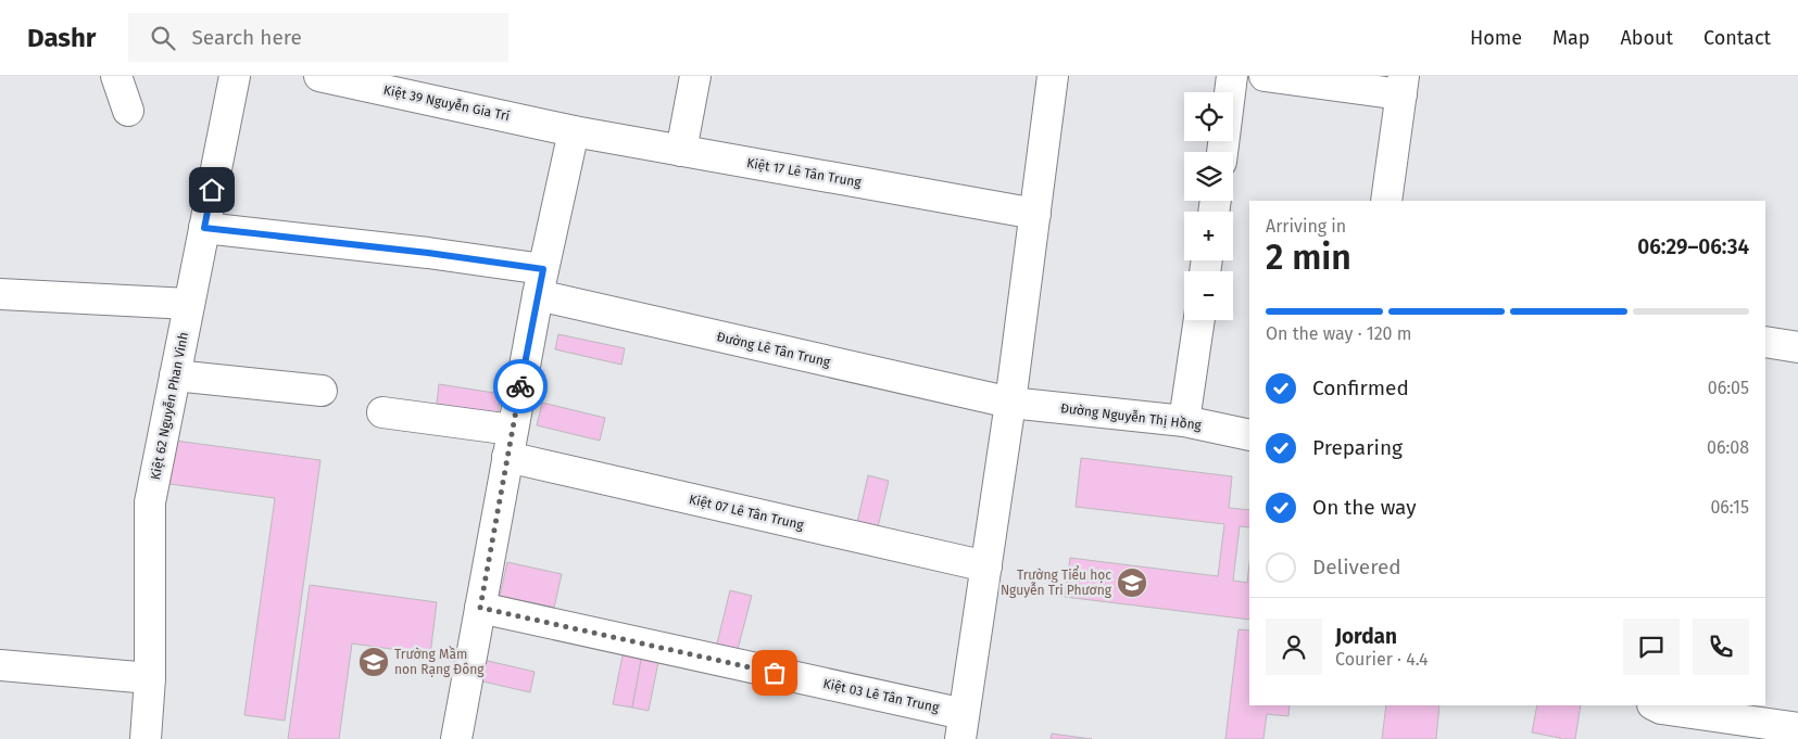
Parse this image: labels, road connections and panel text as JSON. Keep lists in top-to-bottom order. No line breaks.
{"streets":{"street":["Kiệt 39 Nguyễn Gia Trí","Kiệt 17 Lê Tân Trung","Đường Lê Tân Trung","Kiệt 62 Nguyễn Phan Vinh","Đường Nguyễn Thị Hồng","Kiệt 07 Lê Tân Trung","Kiệt 03 Lê Tân Trung"]},"crossings":[["Kiệt 39 Nguyễn Gia Trí","Kiệt 17 Lê Tân Trung"],["Đường Lê Tân Trung","Kiệt 62 Nguyễn Phan Vinh"],["Đường Lê Tân Trung","Đường Nguyễn Thị Hồng"]],"places":{"school or university":["Trường Tiểu học Nguyễn Tri Phương","Trường Mầm non Rạng Đông"]},"page":{"header":"Dashr","search":"Search here","nav":["Home","Map","About","Contact"],"map_buttons":["+","−"],"heading":["2 min","Arriving in","06:29–06:34"],"panel":["Jordan","Courier · 4.4"],"bar":"On the way · 120 m","list":[["Confirmed","06:05"],["Preparing","06:08"],["On the way","06:15"],"Delivered"]}}
